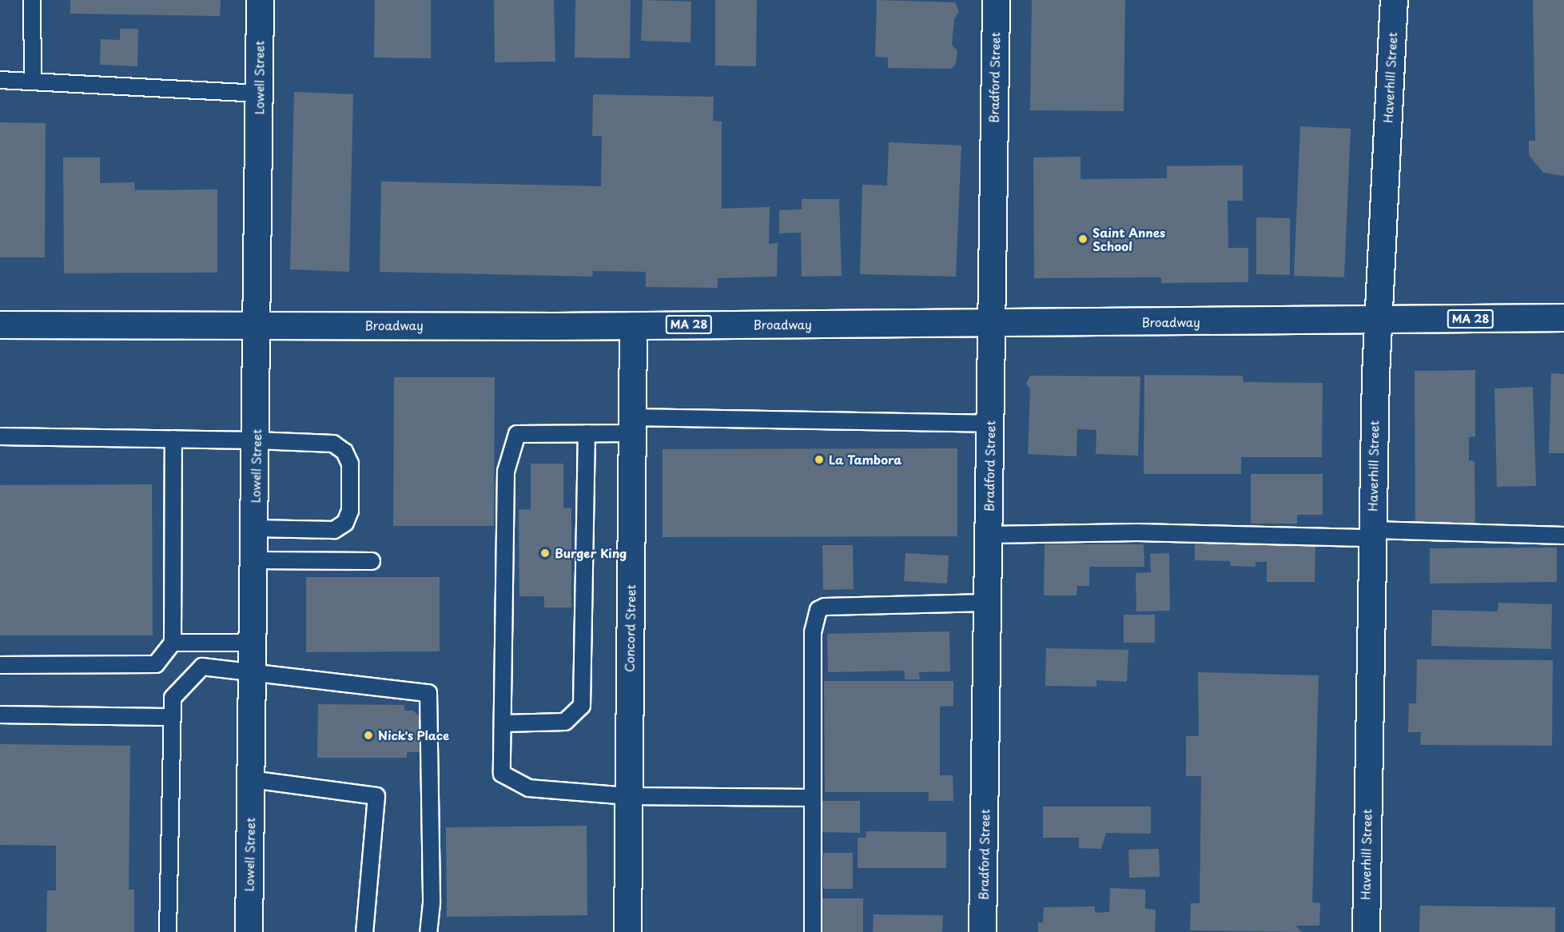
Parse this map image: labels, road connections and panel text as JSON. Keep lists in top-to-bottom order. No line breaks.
{"streets":{"street":["Lowell Street","Bradford Street","Haverhill Street","MA 28","Broadway","Concord Street"]},"crossings":[["Lowell Street","Broadway"],["Bradford Street","Broadway"],["Haverhill Street","Broadway"],["Broadway","Concord Street"]],"places":["Saint Annes School","La Tambora","Burger King","Nick's Place"]}
